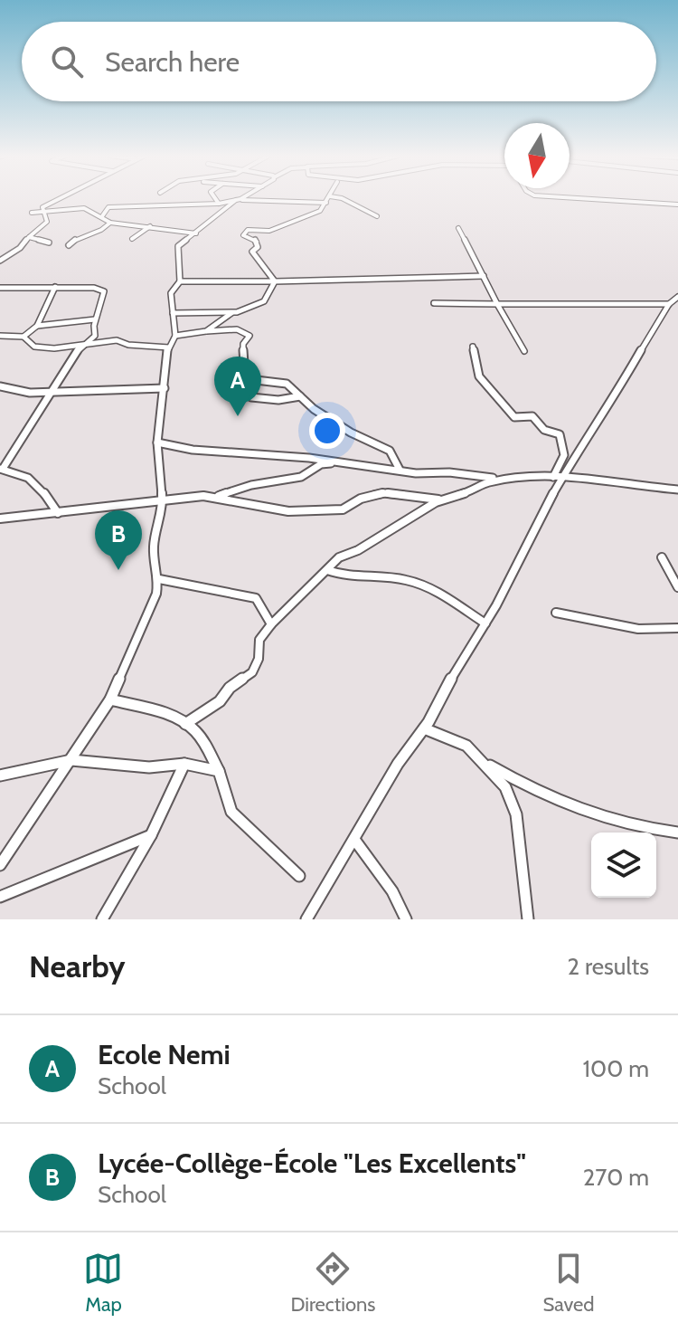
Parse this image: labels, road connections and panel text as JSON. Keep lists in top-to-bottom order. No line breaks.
{"north":"bottom","page":{"search":"Search here","pins":["A","B"],"heading":["Nearby","2 results"],"list":[{"mark":"A","name":"Ecole Nemi","note":"School","value":"100 m"},{"mark":"B","name":"Lycée-Collège-École \"Les Excellents\"","note":"School","value":"270 m"}],"nav":["Map","Directions","Saved"]}}
